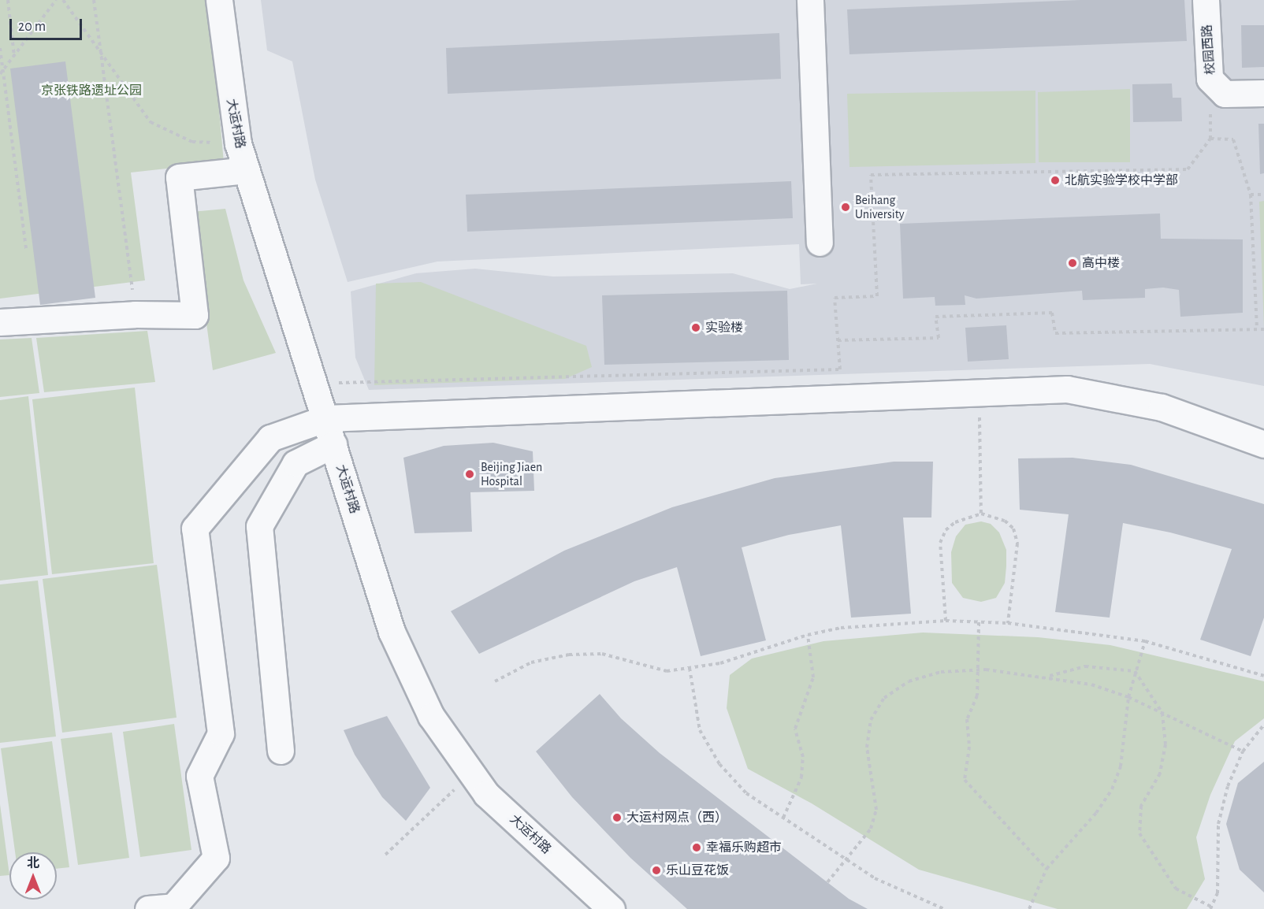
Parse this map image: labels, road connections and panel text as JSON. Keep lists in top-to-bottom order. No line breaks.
{"streets":{"street":["校园西路","大运村路"]},"parks":["京张铁路遗址公园"],"places":["北航实验学校中学部","Beihang University","高中楼","实验楼","Beijing Jiaen Hospital","大运村网点（西）","幸福乐购超市","乐山豆花饭"],"scale_bar":"20 m","north":"top"}
